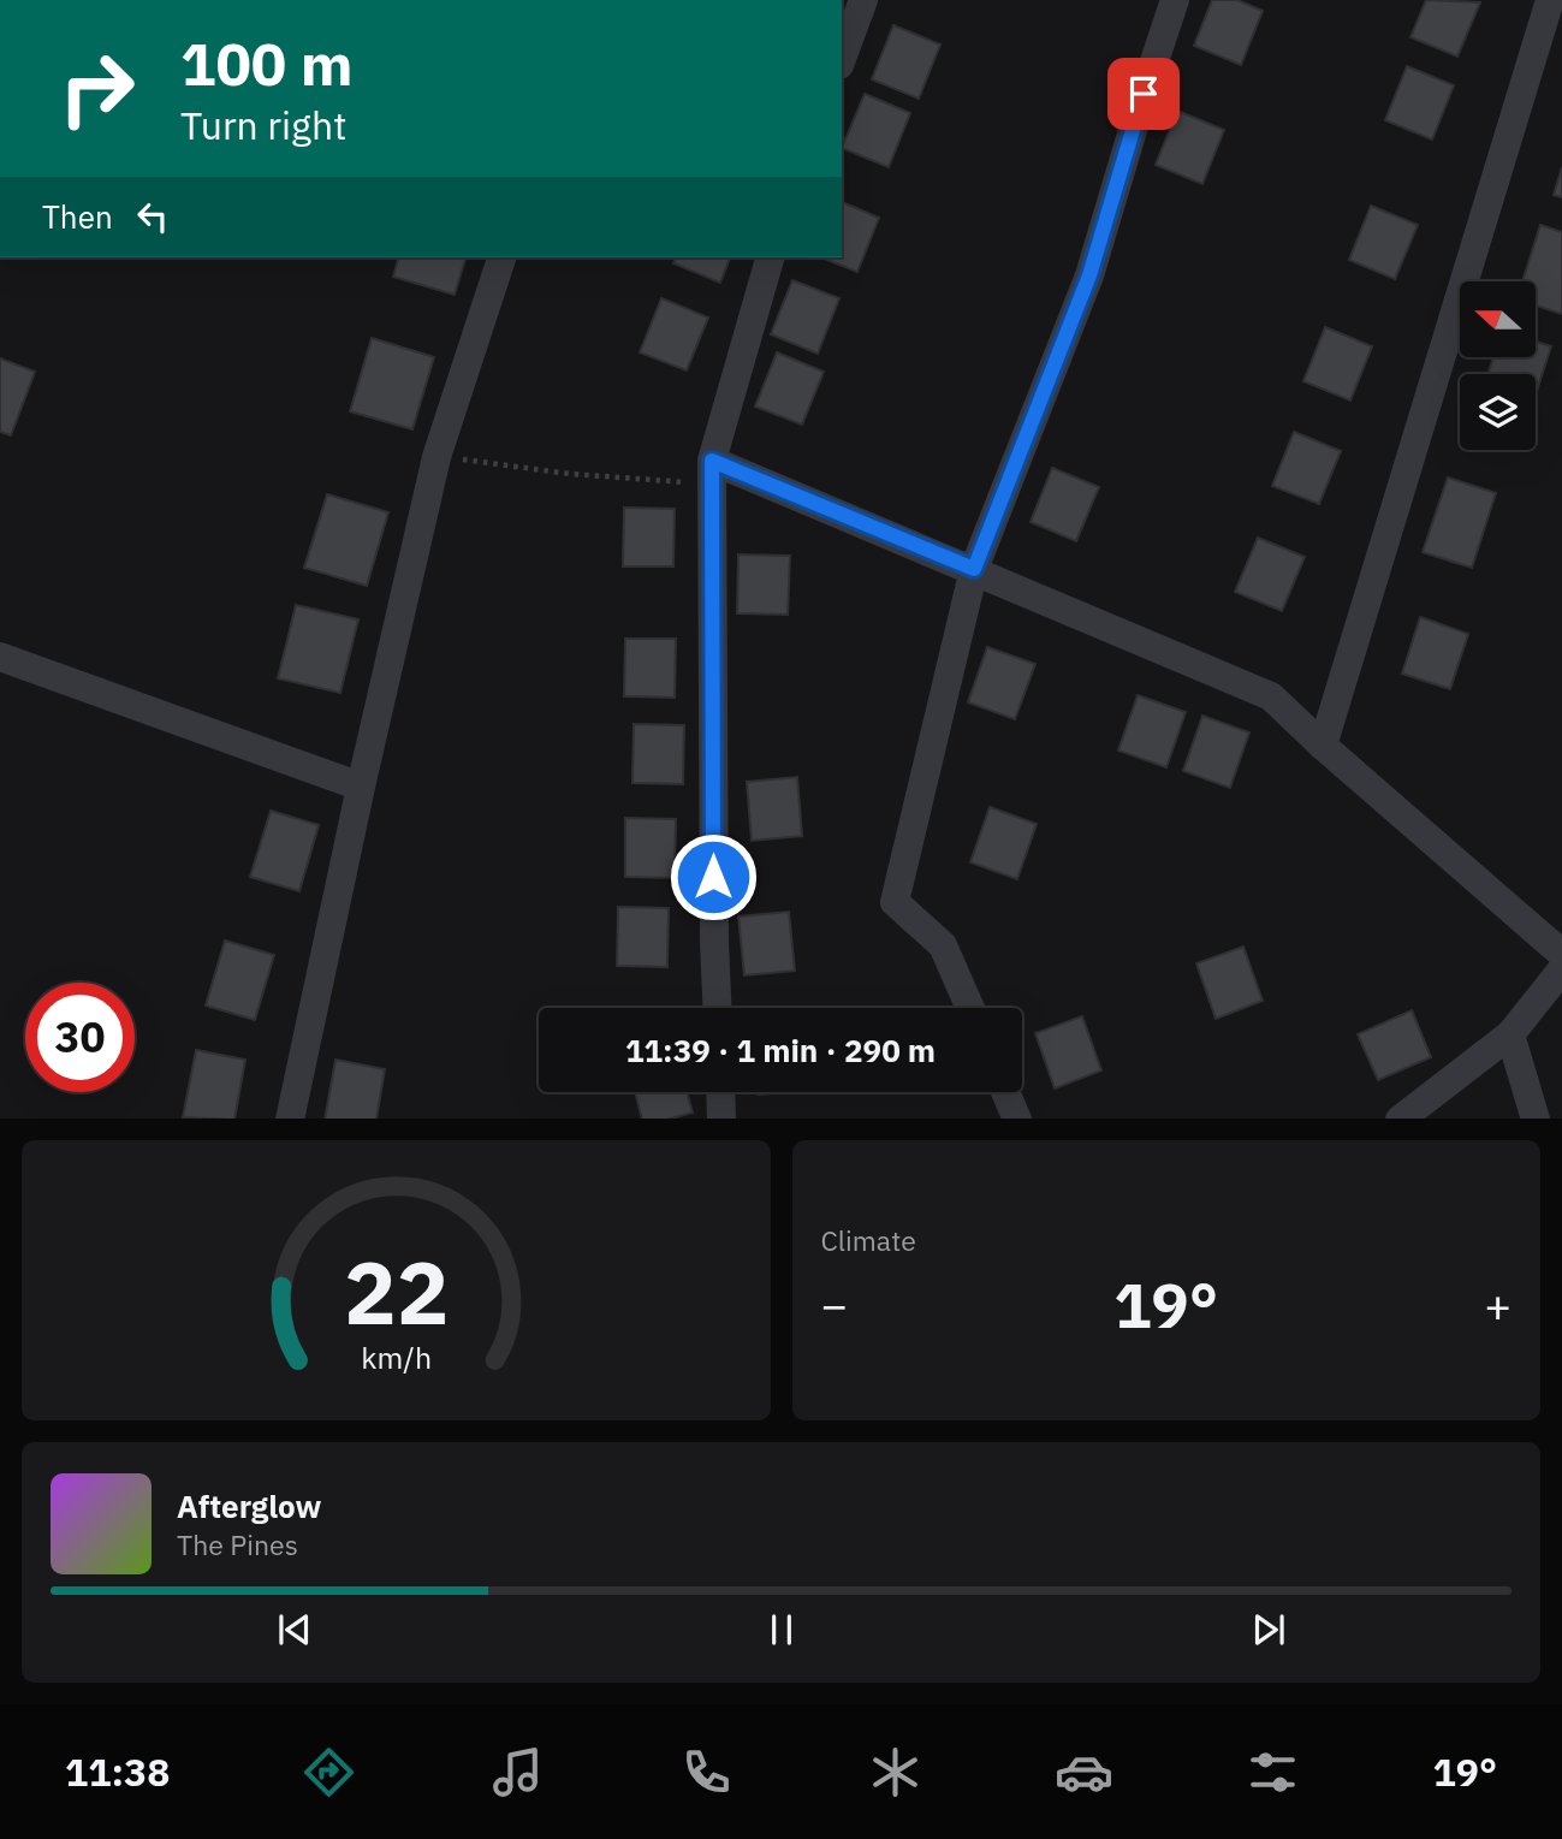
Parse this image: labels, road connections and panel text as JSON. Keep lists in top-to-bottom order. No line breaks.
{"north":"left","page":{"turn":["100 m","Turn right"],"then":"Then","limit":"30","trip":"11:39 · 1 min · 290 m","tile":"Climate","heat":["−","19°","+"],"song":["Afterglow","The Pines"],"tabs":["11:38","19°"],"gauge":["22","km/h"]}}
